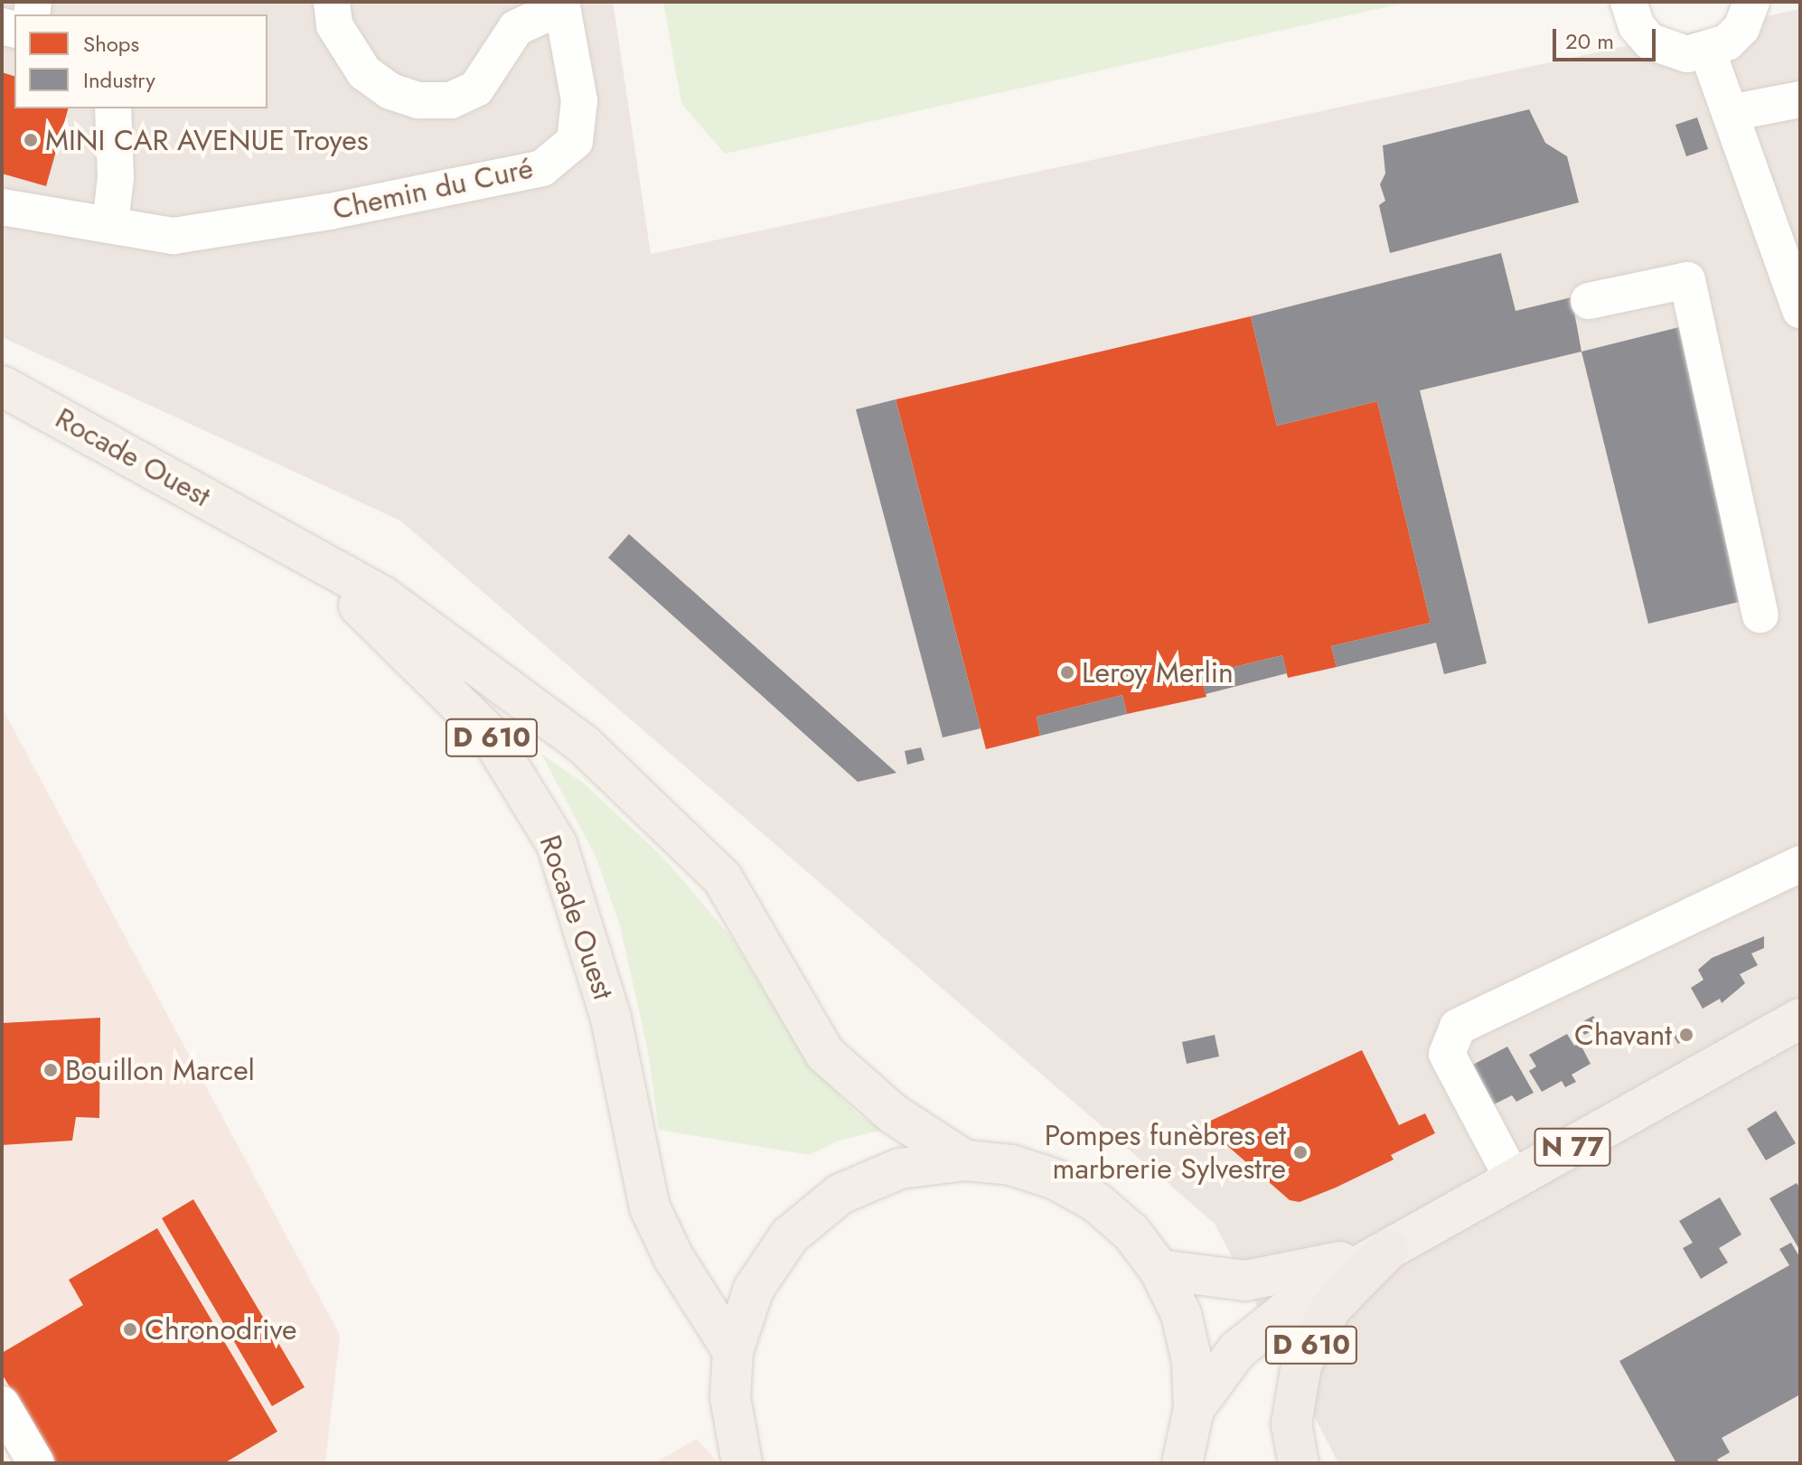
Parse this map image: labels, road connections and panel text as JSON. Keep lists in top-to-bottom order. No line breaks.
{"streets":{"highway":["D 610"],"main road":["Rocade Ouest","N 77"],"street":["Chemin du Curé"]},"crossings":[["D 610","N 77"]],"places":["MINI CAR AVENUE Troyes","Leroy Merlin","Chavant","Bouillon Marcel","Pompes funèbres et marbrerie Sylvestre","Chronodrive"],"legend":["Shops","Industry"],"scale_bar":"20 m"}
